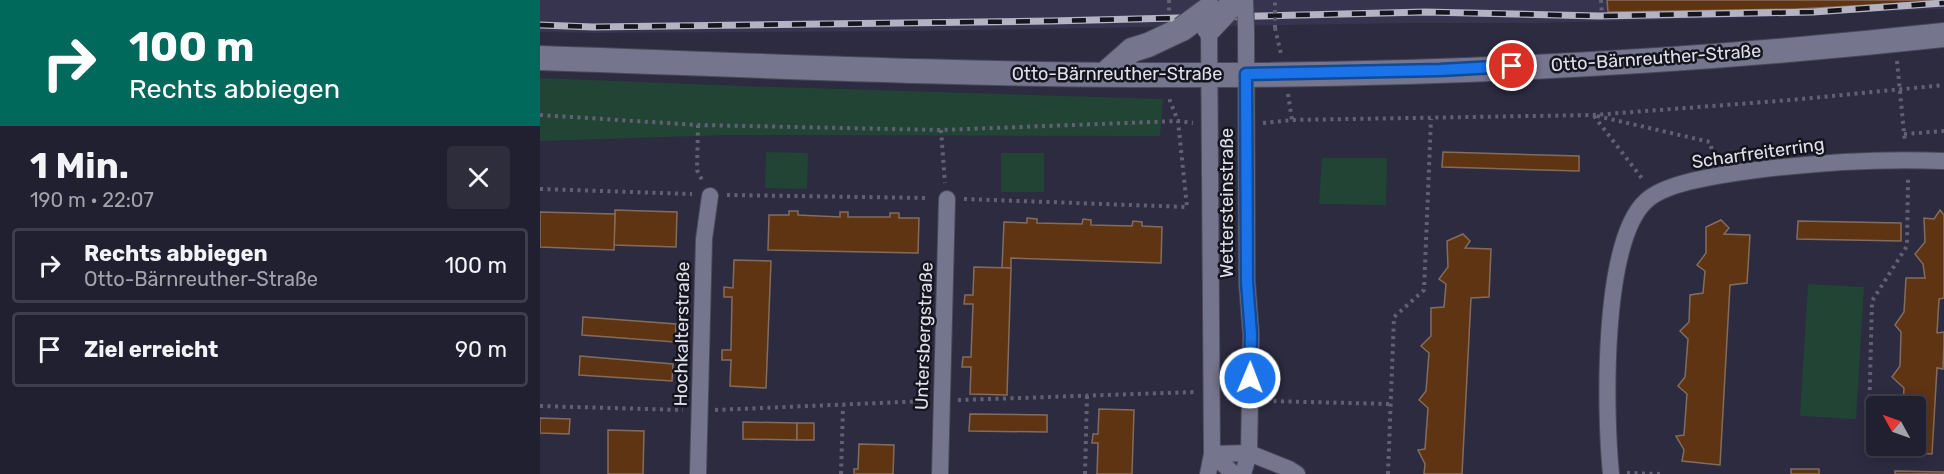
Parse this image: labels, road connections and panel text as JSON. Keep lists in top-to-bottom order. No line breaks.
{"streets":{"main road":["Otto-Bärnreuther-Straße"],"street":["Scharfreiterring","Wettersteinstraße","Hochkalterstraße","Untersbergstraße"]},"crossings":[["Otto-Bärnreuther-Straße","Wettersteinstraße"]],"north":"top left","page":{"turn":["100 m","Rechts abbiegen"],"heading":["1 Min.","190 m · 22:07"],"list":[{"name":"Rechts abbiegen","note":"Otto-Bärnreuther-Straße","value":"100 m"},{"name":"Ziel erreicht","value":"90 m"}]}}
